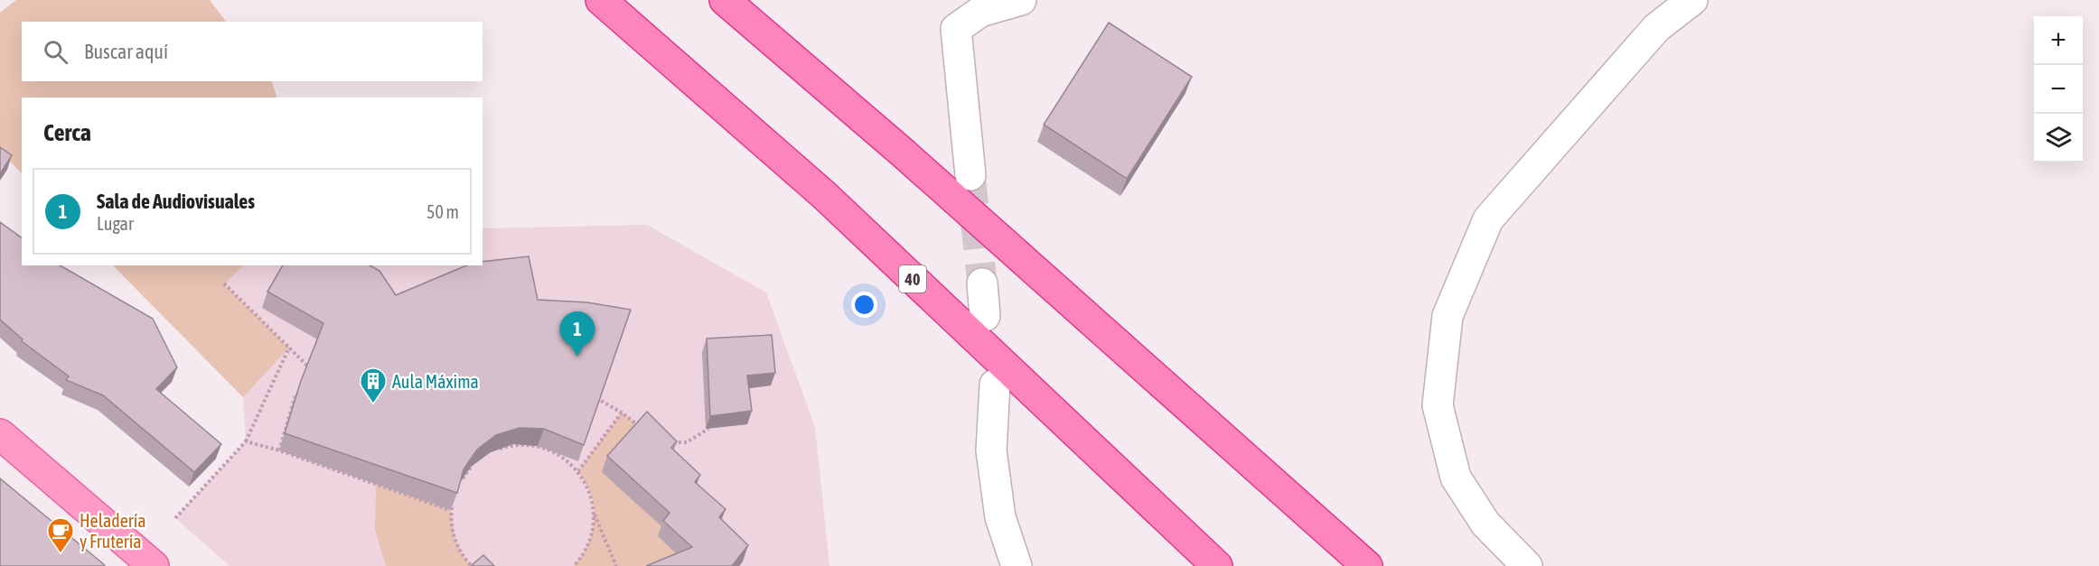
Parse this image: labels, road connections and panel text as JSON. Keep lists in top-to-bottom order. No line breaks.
{"streets":{"highway":["40"]},"places":{"building":["Aula Máxima"],"cafe":["Heladería y Frutería"]},"page":{"map_buttons":["+","−"],"search":"Buscar aquí","heading":"Cerca","list":[{"mark":"1","name":"Sala de Audiovisuales","note":"Lugar","value":"50 m"}],"pins":"1"}}
